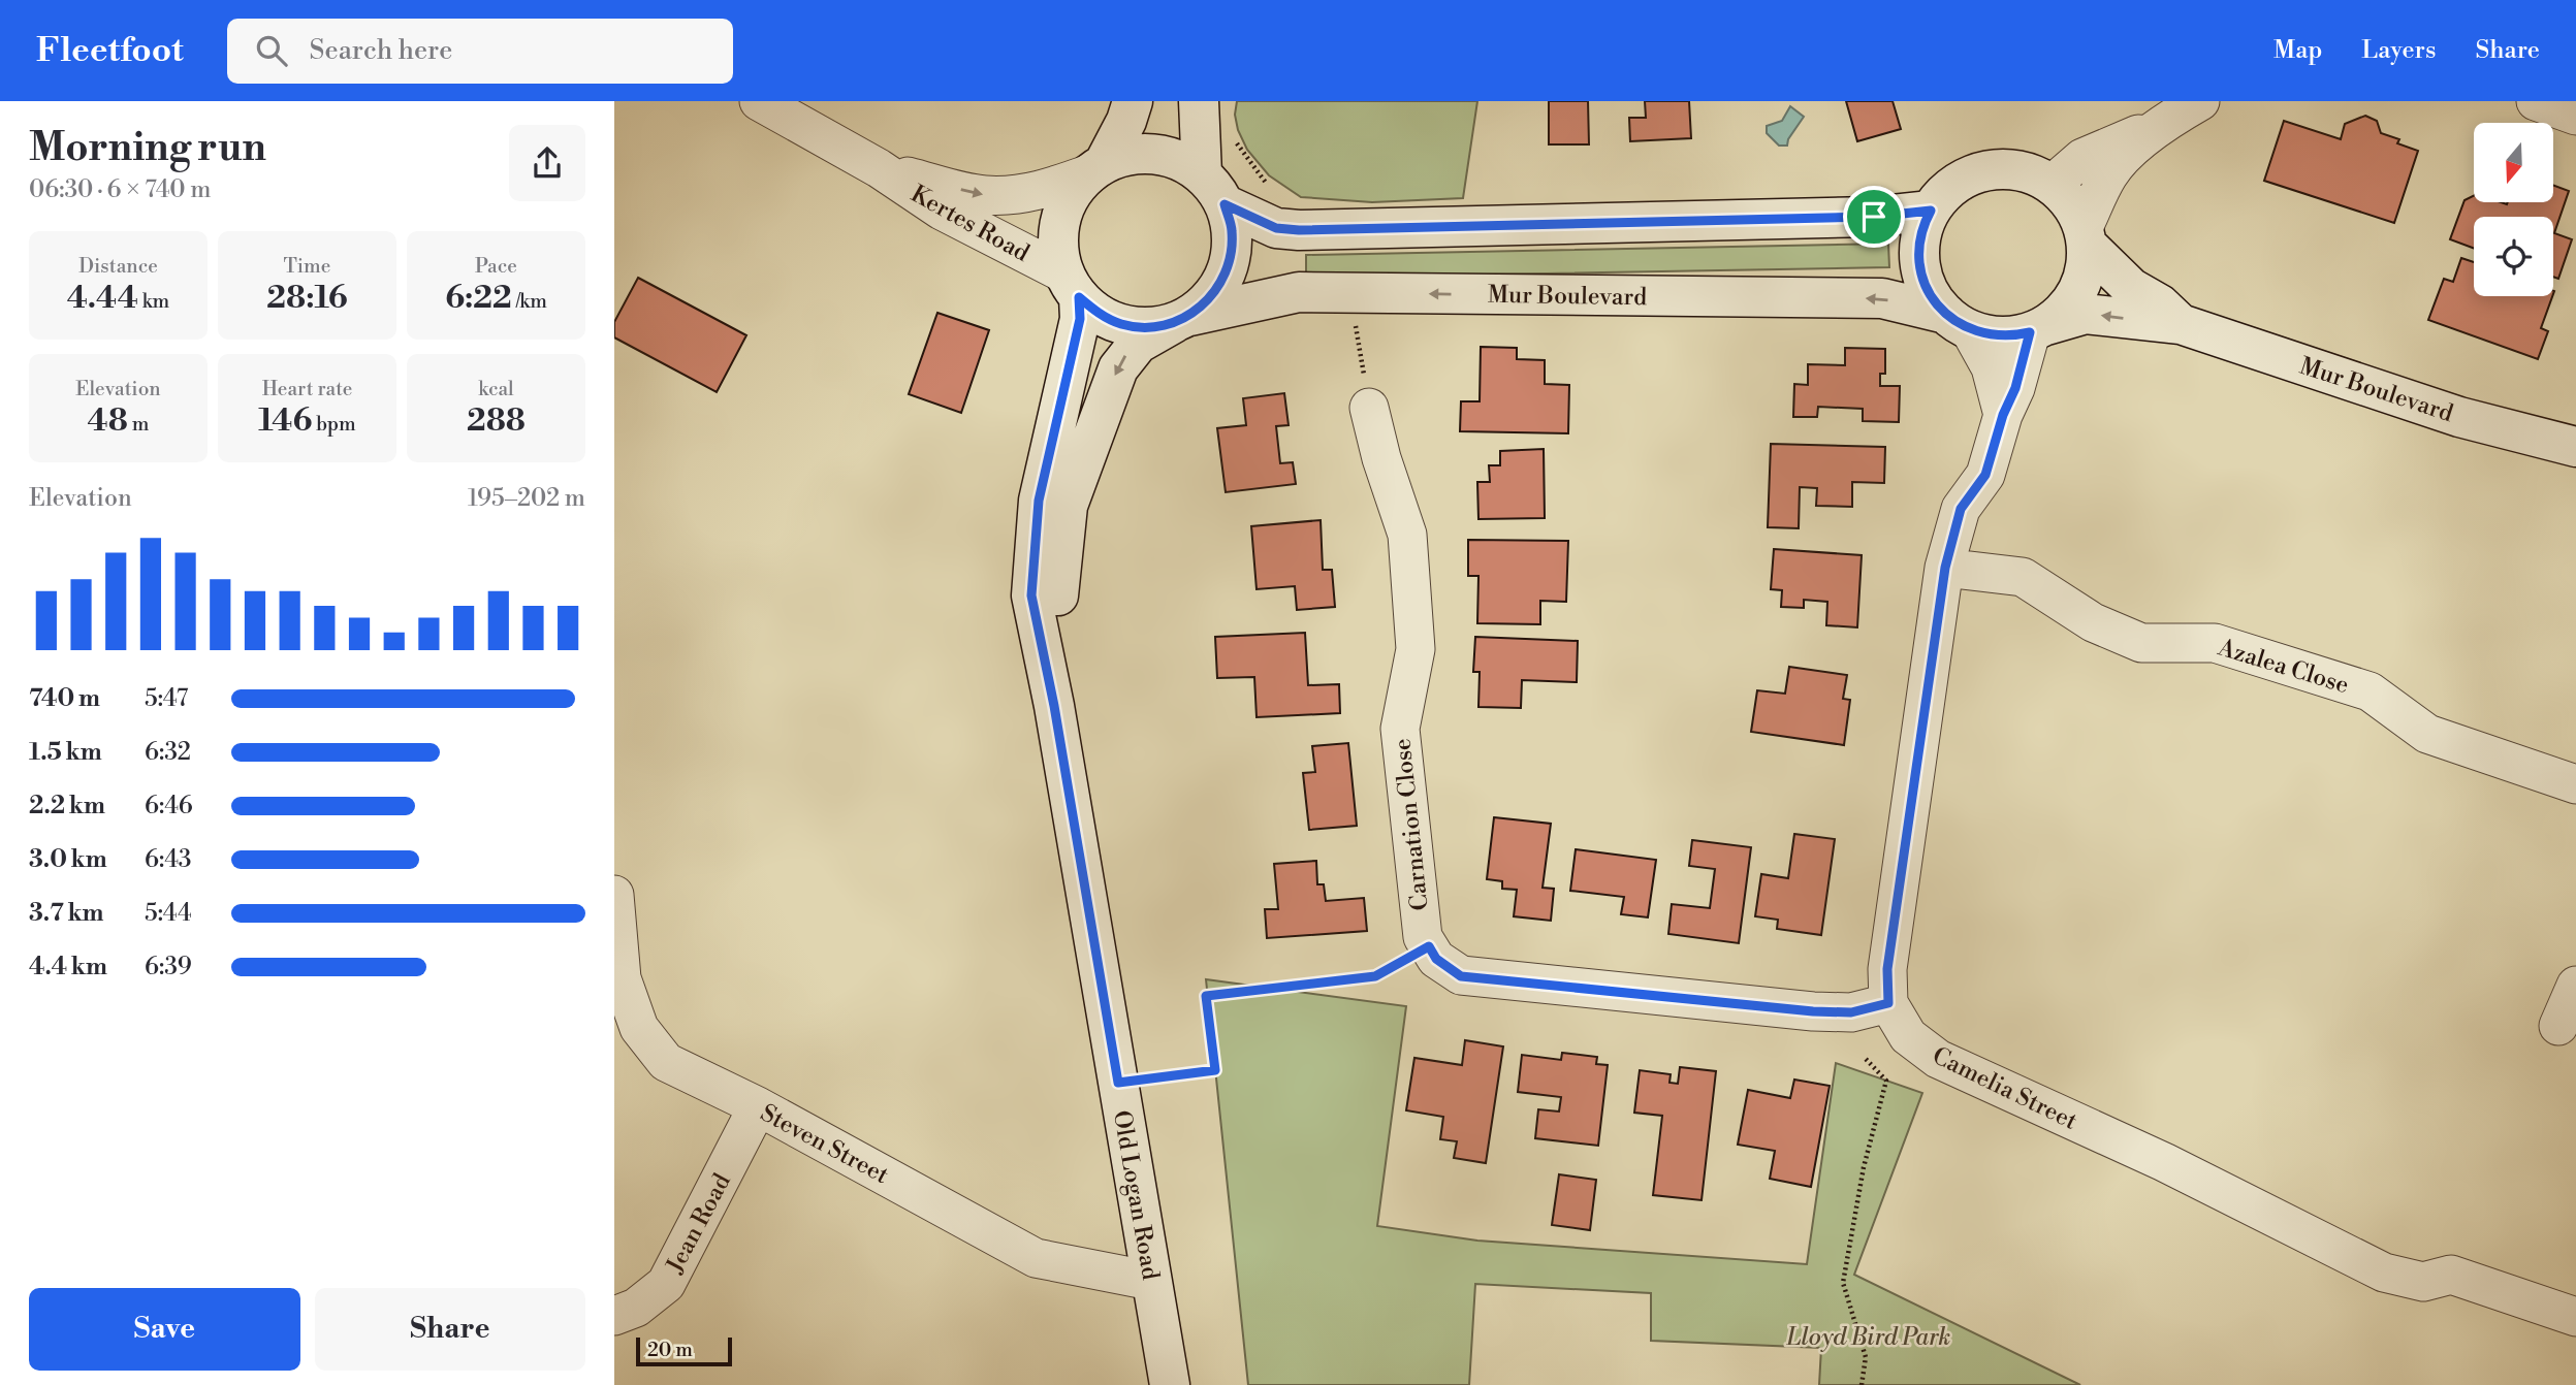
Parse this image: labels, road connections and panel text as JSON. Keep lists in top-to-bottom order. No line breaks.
{"streets":{"street":["Kertes Road","Mur Boulevard","Azalea Close","Carnation Close","Camelia Street","Steven Street","Old Logan Road","Jean Road"]},"crossings":[["Kertes Road","Mur Boulevard"],["Kertes Road","Old Logan Road"],["Mur Boulevard","Camelia Street"],["Mur Boulevard","Old Logan Road"],["Azalea Close","Camelia Street"],["Steven Street","Old Logan Road"],["Steven Street","Jean Road"]],"one_way":["Kertes Road"],"parks":["Lloyd Bird Park"],"scale_bar":"20 m","north":"bottom","page":{"header":"Fleetfoot","search":"Search here","nav":["Map","Layers","Share"],"heading":["Morning run","06:30 · 6 × 740 m"],"stats":[["Distance","4.44 km"],["Time","28:16"],["Pace","6:22 /km"],["Elevation","48 m"],["Heart rate","146 bpm"],["kcal","288"]],"chart":["Elevation","195–202 m"],"list":[{"name":"740 m","note":"5:47"},{"name":"1.5 km","note":"6:32"},{"name":"2.2 km","note":"6:46"},{"name":"3.0 km","note":"6:43"},{"name":"3.7 km","note":"5:44"},{"name":"4.4 km","note":"6:39"}],"buttons":["Save","Share"],"scale":"20 m"}}
